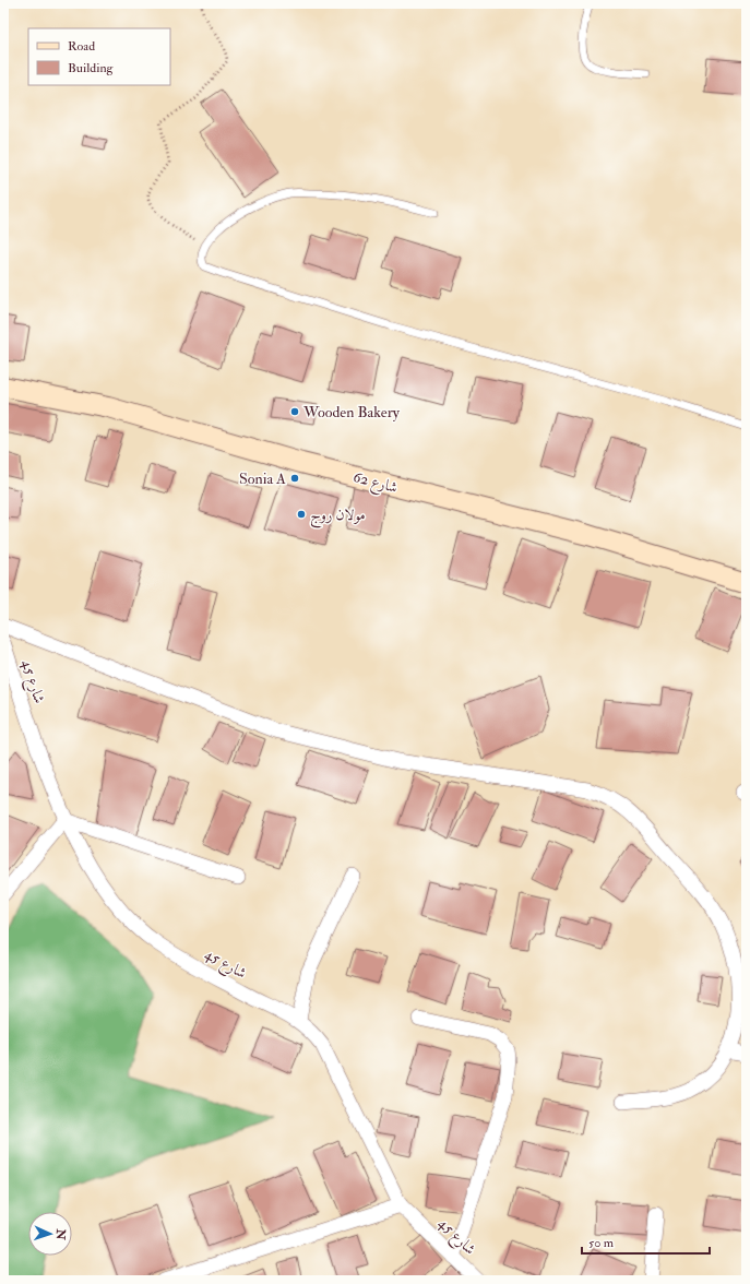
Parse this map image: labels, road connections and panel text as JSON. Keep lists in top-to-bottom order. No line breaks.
{"streets":{"street":["شارع 62","شارع 45"]},"places":["Wooden Bakery","Sonia A","مولان روج"],"legend":["Road","Building"],"scale_bar":"50 m","north":"right"}
